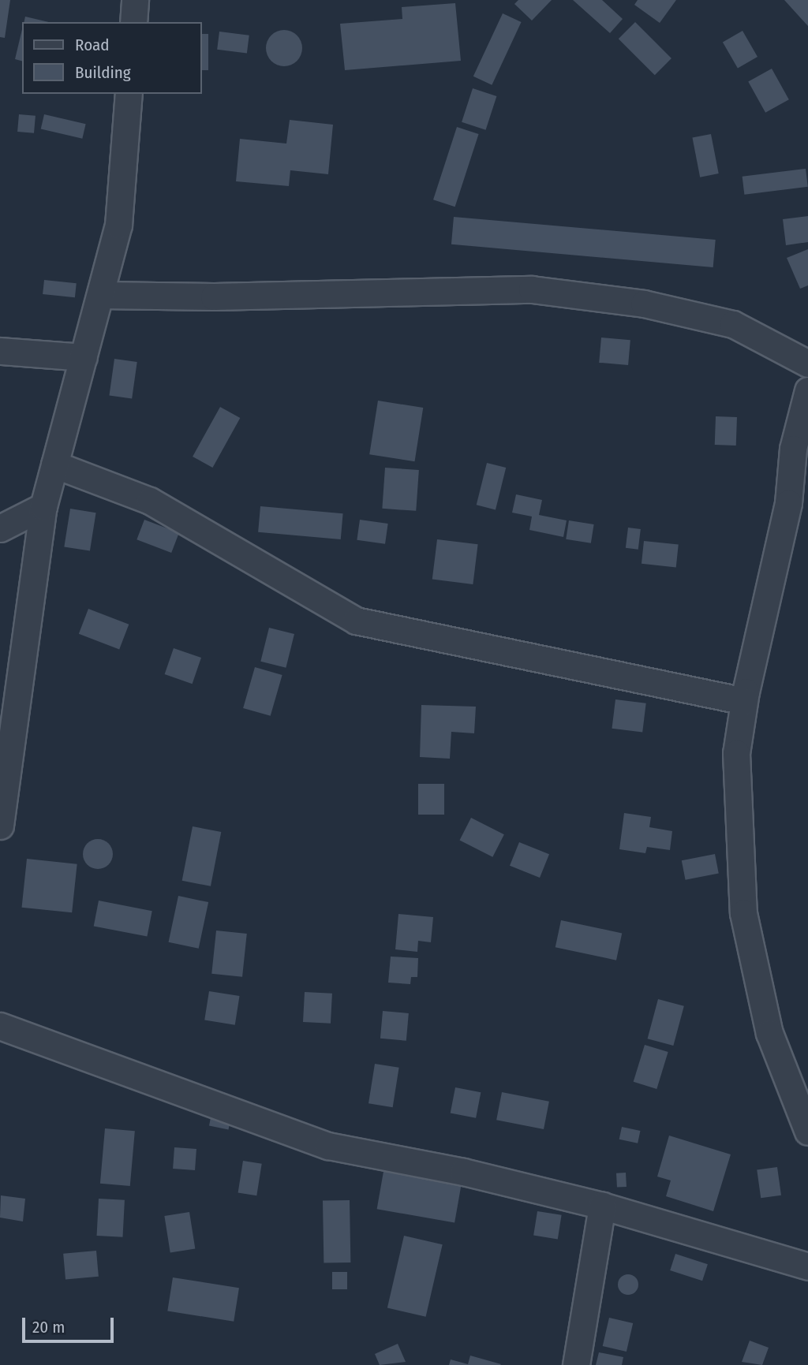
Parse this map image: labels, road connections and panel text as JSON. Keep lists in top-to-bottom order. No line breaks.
{"legend":["Road","Building"],"scale_bar":"20 m"}
